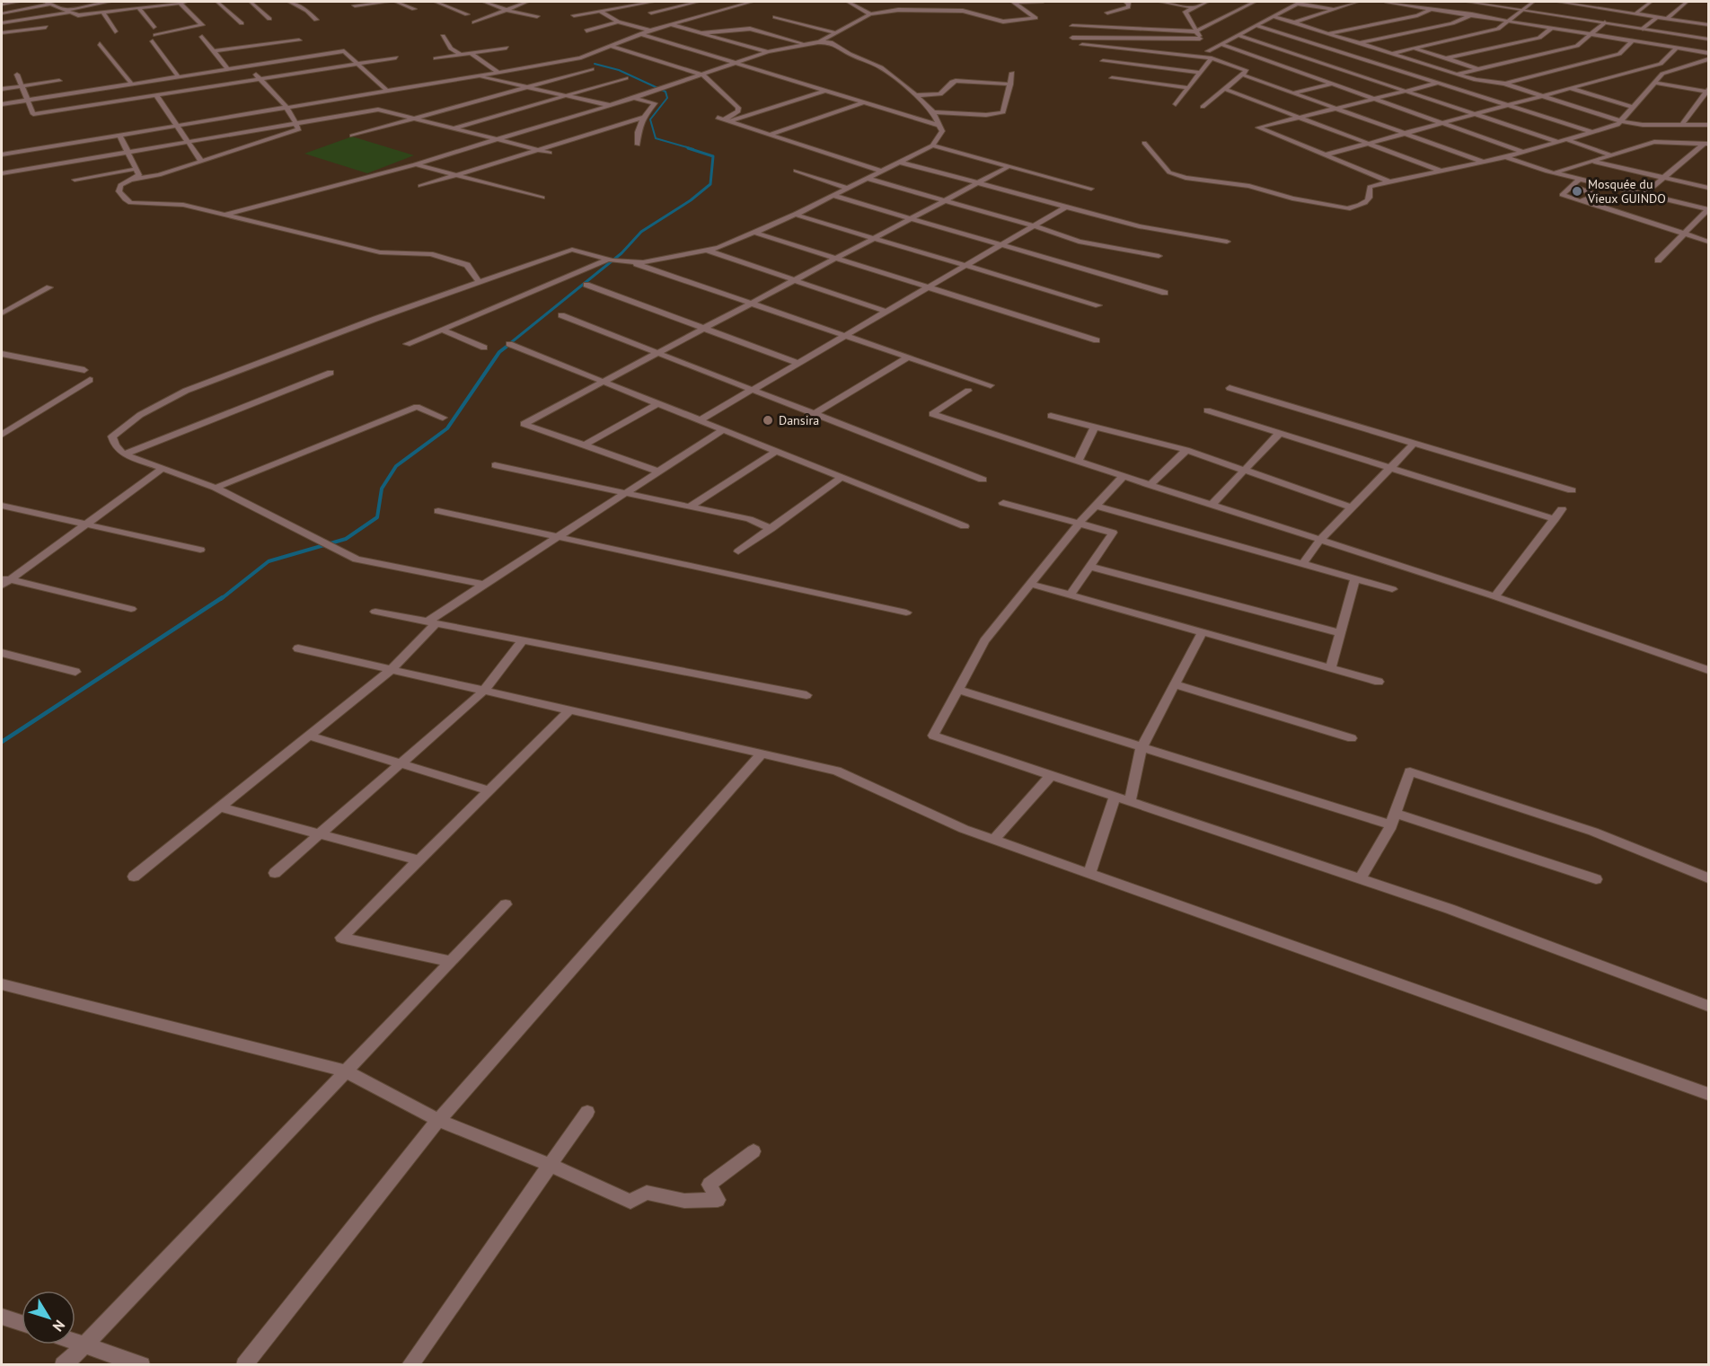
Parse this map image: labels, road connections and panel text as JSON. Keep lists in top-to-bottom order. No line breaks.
{"places":["Mosquée du Vieux GUINDO","Dansira"],"north":"bottom right"}
